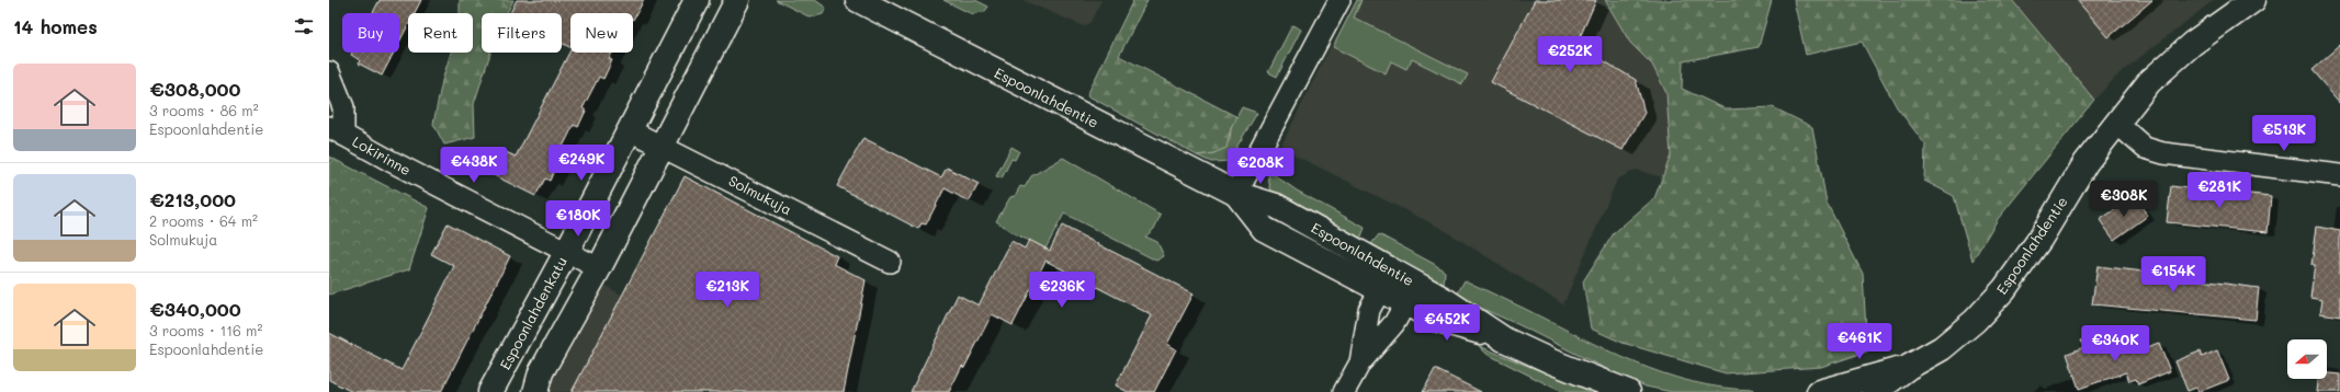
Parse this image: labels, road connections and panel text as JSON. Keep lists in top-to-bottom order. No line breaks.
{"streets":{"main road":["Espoonlahdentie","Espoonlahdenkatu"],"street":["Lokirinne","Solmukuja"]},"crossings":[["Lokirinne","Espoonlahdenkatu"],["Solmukuja","Espoonlahdenkatu"]],"north":"left","page":{"heading":"14 homes","chip":["Buy","Rent","Filters","New"],"price":["€252K","€513K","€249K","€438K","€208K","€281K","€308K","€180K","€154K","€213K","€236K","€452K","€461K","€340K"],"list":[{"name":"€308,000","note":"3 rooms · 86 m² · Espoonlahdentie"},{"name":"€213,000","note":"2 rooms · 64 m² · Solmukuja"},{"name":"€340,000","note":"3 rooms · 116 m² · Espoonlahdentie"}]}}
